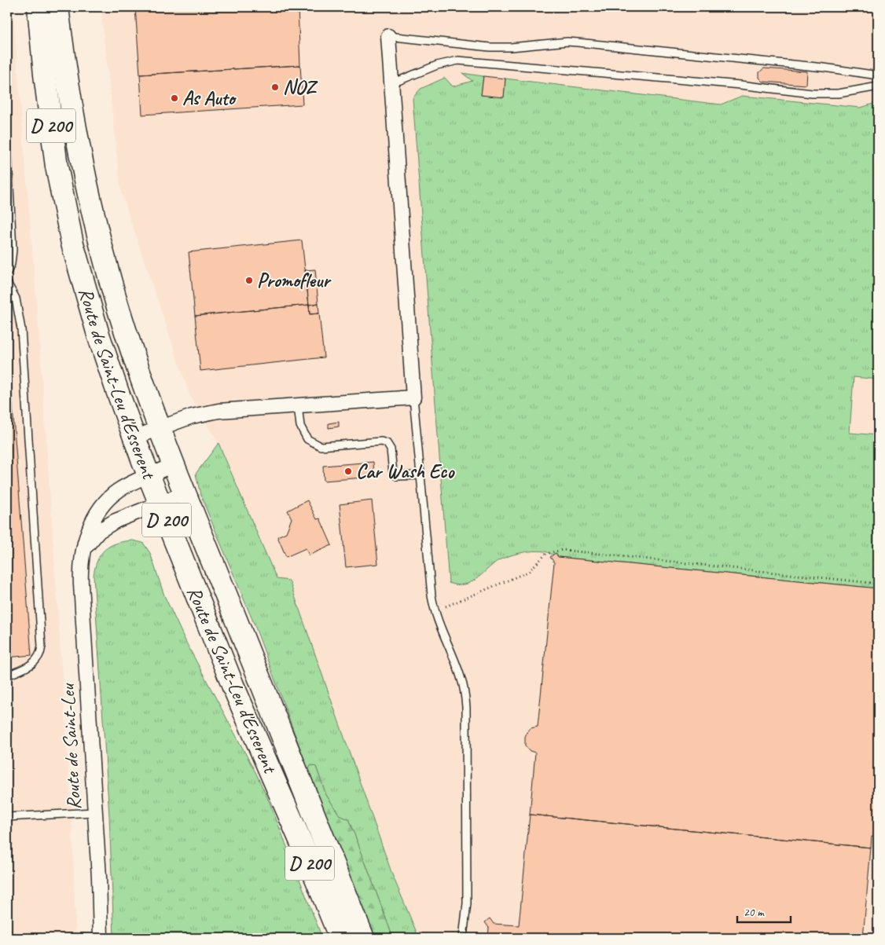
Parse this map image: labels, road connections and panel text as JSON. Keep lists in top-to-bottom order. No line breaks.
{"streets":{"main road":["D 200","Route de Saint-Leu d'Esserent"],"street":["Route de Saint-Leu"]},"crossings":[["Route de Saint-Leu d'Esserent","Route de Saint-Leu"]],"places":["NOZ","As Auto","Promofleur","Car Wash Eco"],"scale_bar":"20 m"}
